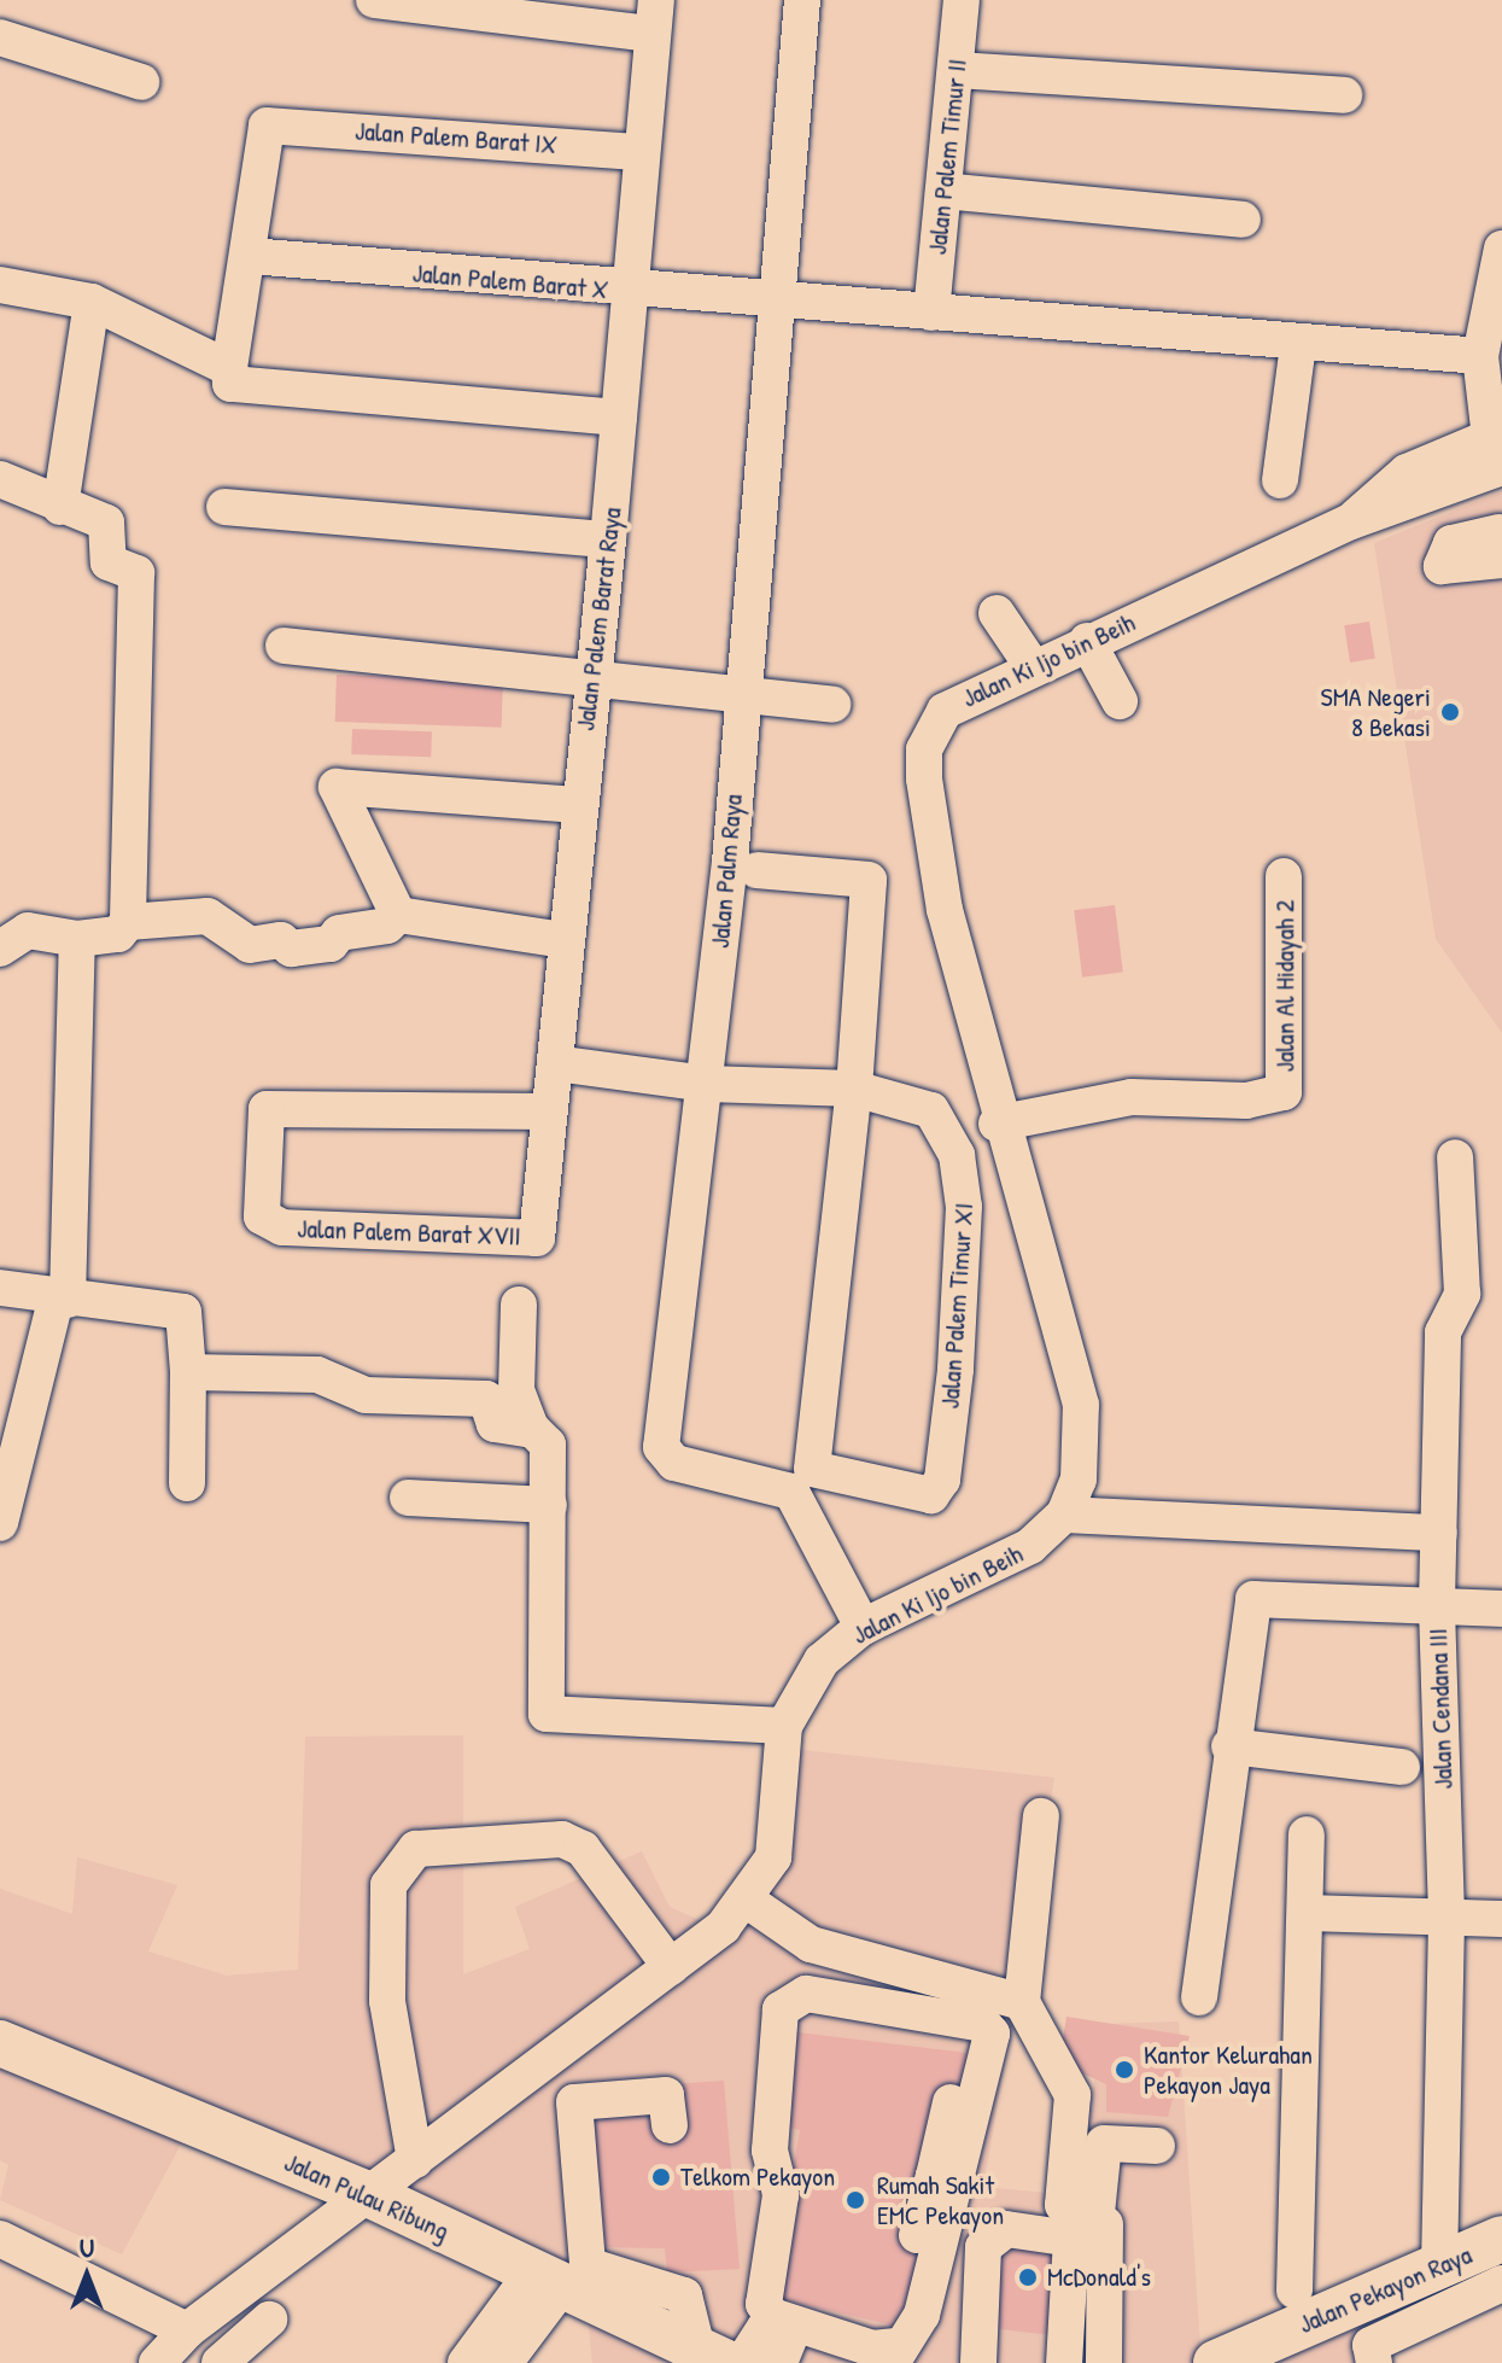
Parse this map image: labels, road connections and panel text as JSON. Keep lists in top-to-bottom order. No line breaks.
{"streets":{"main road":["Jalan Pulau Ribung","Jalan Pekayon Raya"],"street":["Jalan Palem Barat IX","Jalan Palem Timur II","Jalan Palem Barat X","Jalan Palem Barat Raya","Jalan Ki Ijo bin Beih","Jalan Palm Raya","Jalan Al Hidayah 2","Jalan Palem Barat XVII","Jalan Palem Timur XI","Jalan Cendana III"]},"crossings":[["Jalan Palem Barat IX","Jalan Palem Barat X"],["Jalan Palem Barat IX","Jalan Palem Barat Raya"],["Jalan Palem Timur II","Jalan Palem Barat X"],["Jalan Palem Barat X","Jalan Palem Barat Raya"],["Jalan Palem Barat X","Jalan Palm Raya"],["Jalan Palem Barat Raya","Jalan Palem Barat XVII"],["Jalan Palem Barat Raya","Jalan Palem Timur XI"],["Jalan Ki Ijo bin Beih","Jalan Palm Raya"],["Jalan Ki Ijo bin Beih","Jalan Al Hidayah 2"],["Jalan Ki Ijo bin Beih","Jalan Pulau Ribung"],["Jalan Palm Raya","Jalan Palem Timur XI"],["Jalan Cendana III","Jalan Pekayon Raya"]],"places":["SMA Negeri 8 Bekasi","Kantor Kelurahan Pekayon Jaya","Telkom Pekayon","Rumah Sakit EMC Pekayon","McDonald's"],"north":"top"}
